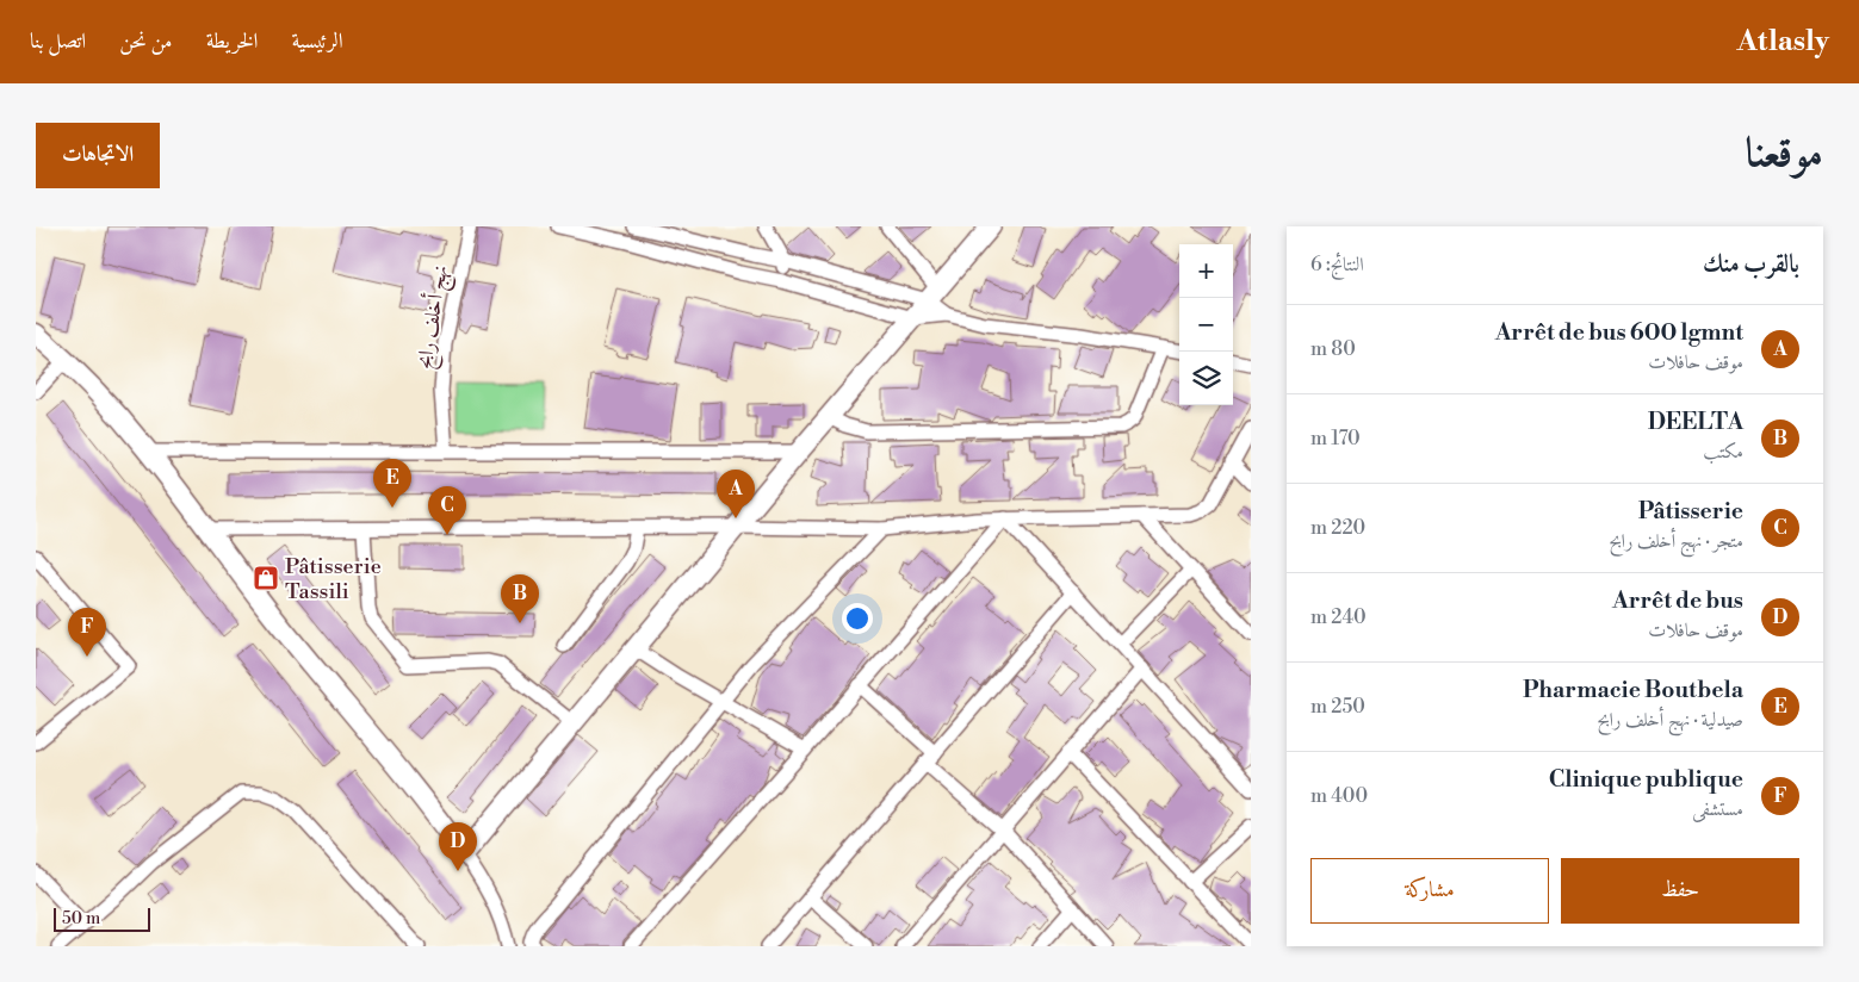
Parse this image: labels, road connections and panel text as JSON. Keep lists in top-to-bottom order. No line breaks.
{"streets":{"street":["نهج أخلف رابح"]},"places":{"shop":["Pâtisserie Tassili"]},"scale_bar":"50 m","page":{"header":"Atlasly","nav":["الرئيسية","الخريطة","من نحن","اتصل بنا"],"title":"موقعنا","buttons":["الاتجاهات",["حفظ","مشاركة"]],"heading":["بالقرب منك","النتائج: 6"],"map_buttons":["+","−"],"list":[{"mark":"A","name":"Arrêt de bus 600 lgmnt","note":"موقف حافلات","value":"80 m"},{"mark":"B","name":"DEELTA","note":"مكتب","value":"170 m"},{"mark":"C","name":"Pâtisserie","note":"متجر · نهج أخلف رابح","value":"220 m"},{"mark":"D","name":"Arrêt de bus","note":"موقف حافلات","value":"240 m"},{"mark":"E","name":"Pharmacie Boutbela","note":"صيدلية · نهج أخلف رابح","value":"250 m"},{"mark":"F","name":"Clinique publique","note":"مستشفى","value":"400 m"}],"pins":["E","A","C","B","F","D"],"scale":"50 m"}}
